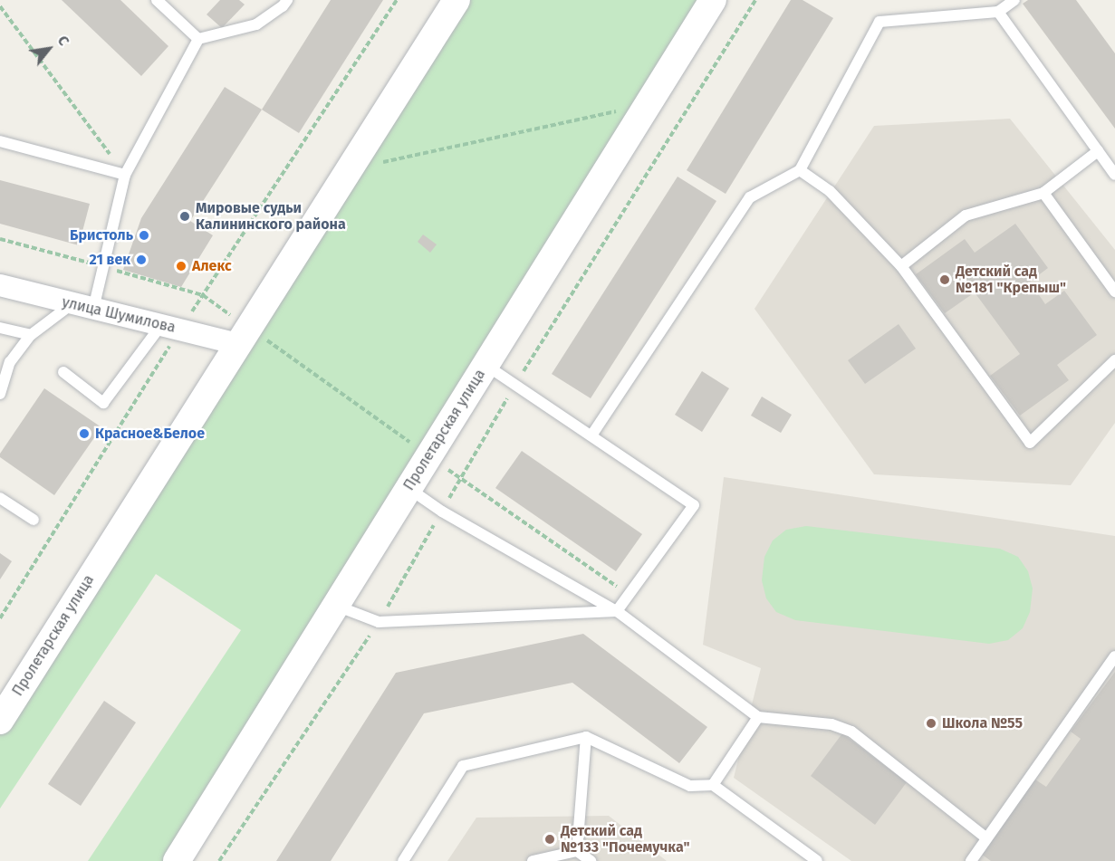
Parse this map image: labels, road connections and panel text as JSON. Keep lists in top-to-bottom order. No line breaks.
{"streets":{"street":["улица Шумилова","Пролетарская улица"]},"crossings":[["улица Шумилова","Пролетарская улица"]],"places":["Мировые судьи Калининского района","Бристоль","21 век","Алекс","Детский сад №181 \"Крепыш\"","Красное&Белое","Школа №55","Детский сад №133 \"Почемучка\""],"north":"top right"}
